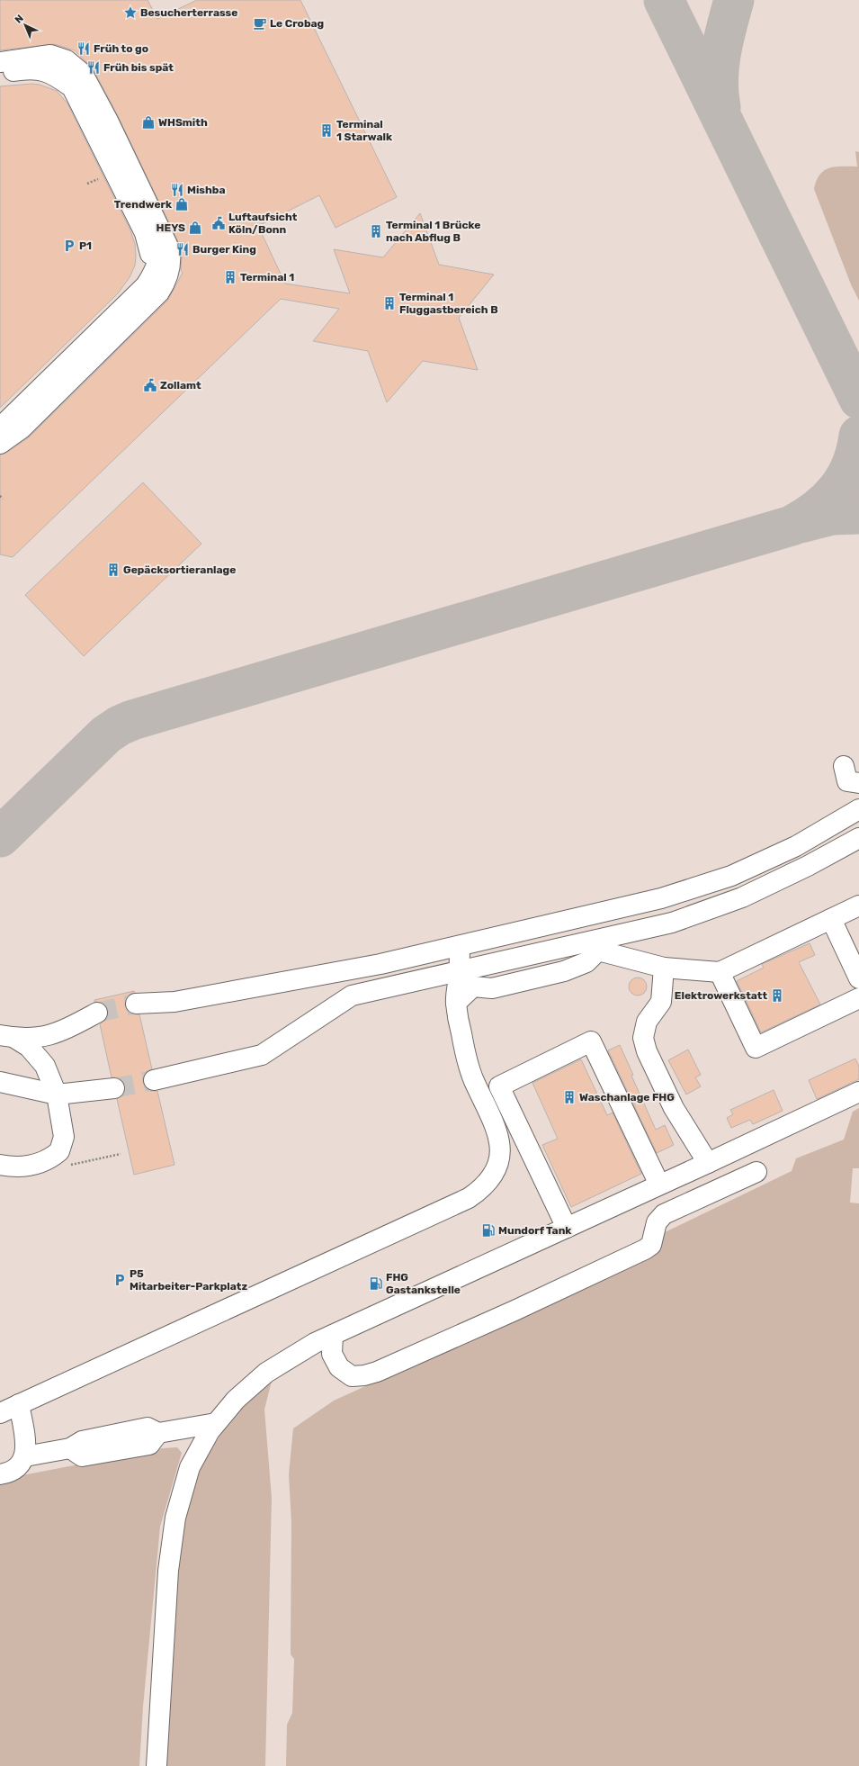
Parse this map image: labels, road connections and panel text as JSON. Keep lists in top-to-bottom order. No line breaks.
{"places":{"place":["Besucherterrasse"],"cafe":["Le Crobag"],"restaurant":["Früh to go","Früh bis spät","Mishba","Burger King"],"shop":["WHSmith","Trendwerk","HEYS"],"building":["Terminal 1 Starwalk","Terminal 1 Brücke nach Abflug B","Terminal 1","Terminal 1 Fluggastbereich B","Gepäcksortieranlage","Elektrowerkstatt","Waschanlage FHG"],"public building":["Luftaufsicht Köln/Bonn","Zollamt"],"parking":["P1","P5 Mitarbeiter-Parkplatz"],"fuel station":["Mundorf Tank","FHG Gastankstelle"]},"north":"top left"}
